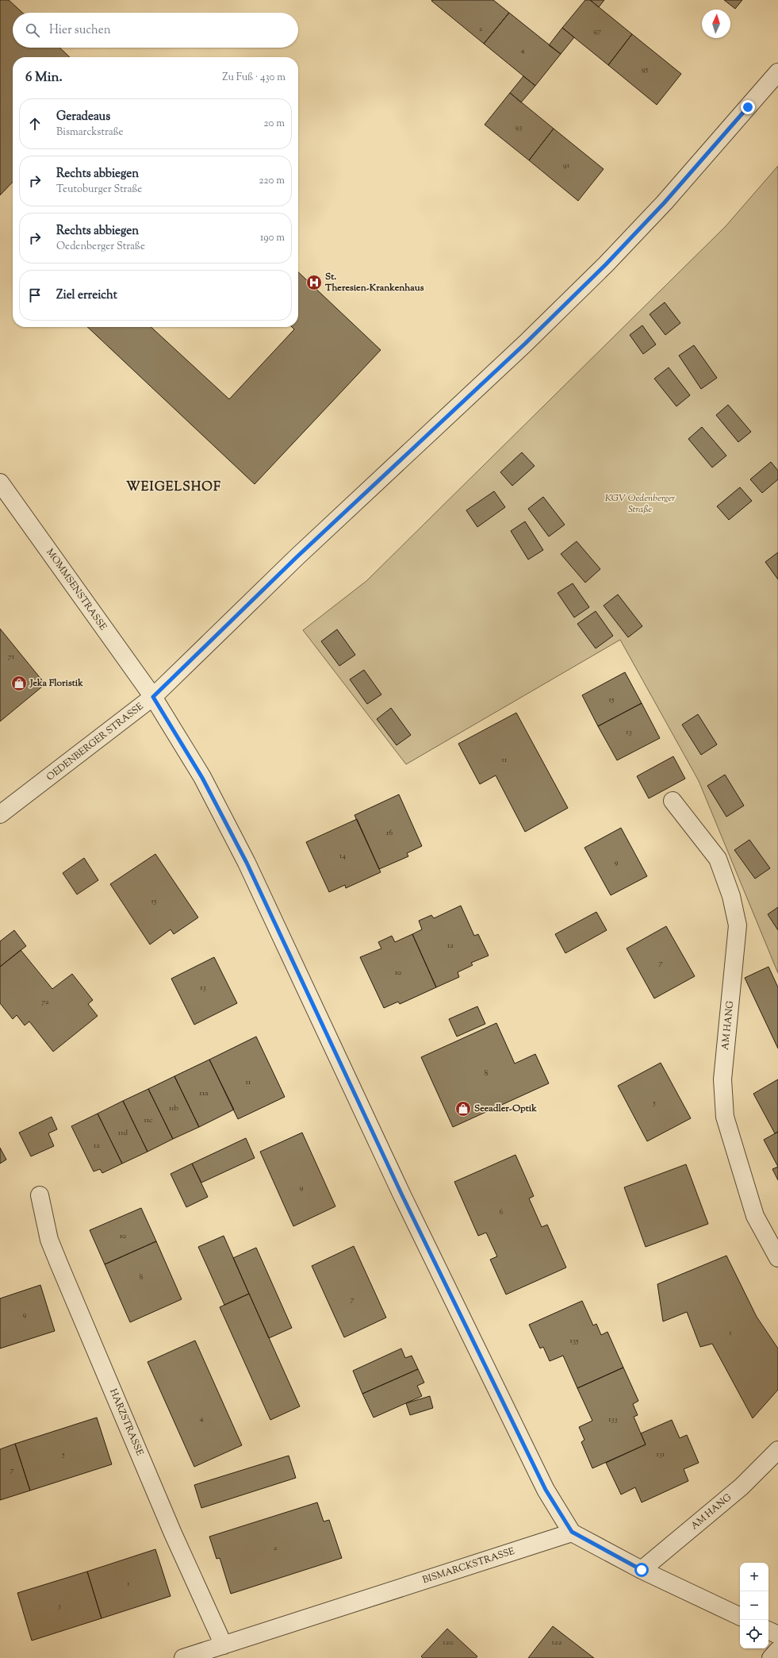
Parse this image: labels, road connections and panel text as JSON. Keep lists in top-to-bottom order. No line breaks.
{"streets":{"street":["MOMMSENSTRASSE","OEDENBERGER STRASSE","AM HANG","HARZSTRASSE","BISMARCKSTRASSE"]},"crossings":[["MOMMSENSTRASSE","OEDENBERGER STRASSE"],["MOMMSENSTRASSE","BISMARCKSTRASSE"],["HARZSTRASSE","BISMARCKSTRASSE"]],"districts":["WEIGELSHOF"],"parks":["KGV Oedenberger Straße"],"places":{"hospital":["St. Theresien-Krankenhaus"],"shop":["Jeka Floristik","Seeadler-Optik"]},"house_numbers":["2","97","4","95","93","91","71","15","13","11","16","14","9","15","12","7","10","13","72","8","11","11a","5","11b","11c","11d","12","9","6","10","8","7","9","1","135","4","133","5","131","7","2","1","3","120","122"],"north":"top","page":{"search":"Hier suchen","heading":["6 Min.","Zu Fuß · 430 m"],"list":[["Geradeaus","Bismarckstraße","20 m"],["Rechts abbiegen","Teutoburger Straße","220 m"],["Rechts abbiegen","Oedenberger Straße","190 m"],"Ziel erreicht"],"map_buttons":["+","−"]}}
